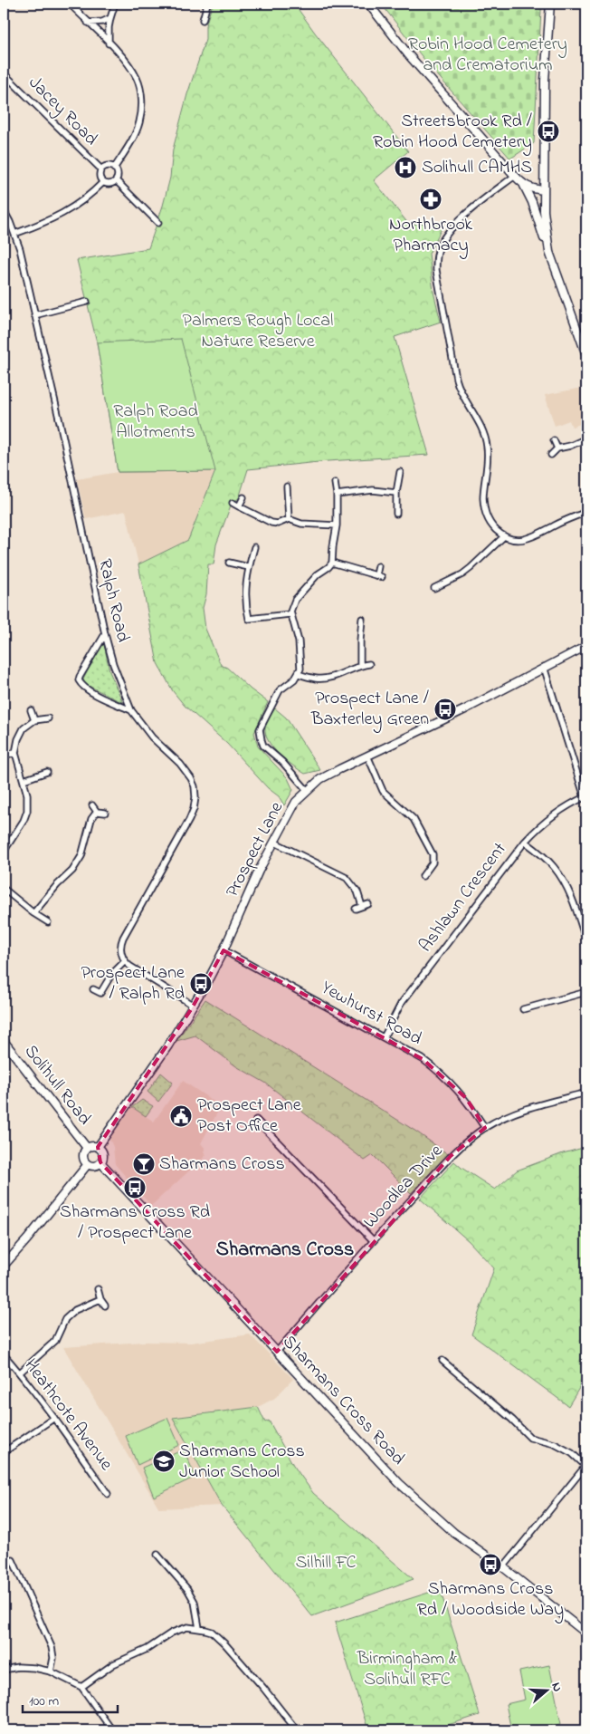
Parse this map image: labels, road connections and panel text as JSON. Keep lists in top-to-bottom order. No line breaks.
{"streets":{"street":["Jacey Road","Ralph Road","Prospect Lane","Ashlawn Crescent","Yewhurst Road","Solihull Road","Woodlea Drive","Sharmans Cross Road","Heathcote Avenue"]},"crossings":[["Prospect Lane","Yewhurst Road"],["Prospect Lane","Solihull Road"],["Prospect Lane","Sharmans Cross Road"],["Ashlawn Crescent","Yewhurst Road"],["Yewhurst Road","Woodlea Drive"],["Solihull Road","Sharmans Cross Road"],["Woodlea Drive","Sharmans Cross Road"]],"districts":["Sharmans Cross"],"parks":["Robin Hood Cemetery and Crematorium","Palmers Rough Local Nature Reserve","Ralph Road Allotments","Silhill FC","Birmingham & Solihull RFC"],"places":{"bus stop":["Streetsbrook Rd / Robin Hood Cemetery","Prospect Lane / Baxterley Green","Prospect Lane / Ralph Rd","Sharmans Cross Rd / Prospect Lane","Sharmans Cross Rd / Woodside Way"],"hospital":["Solihull CAMHS"],"pharmacy":["Northbrook Pharmacy"],"public building":["Prospect Lane Post Office"],"bar":["Sharmans Cross"],"school or university":["Sharmans Cross Junior School"]},"scale_bar":"100 m","north":"right"}
